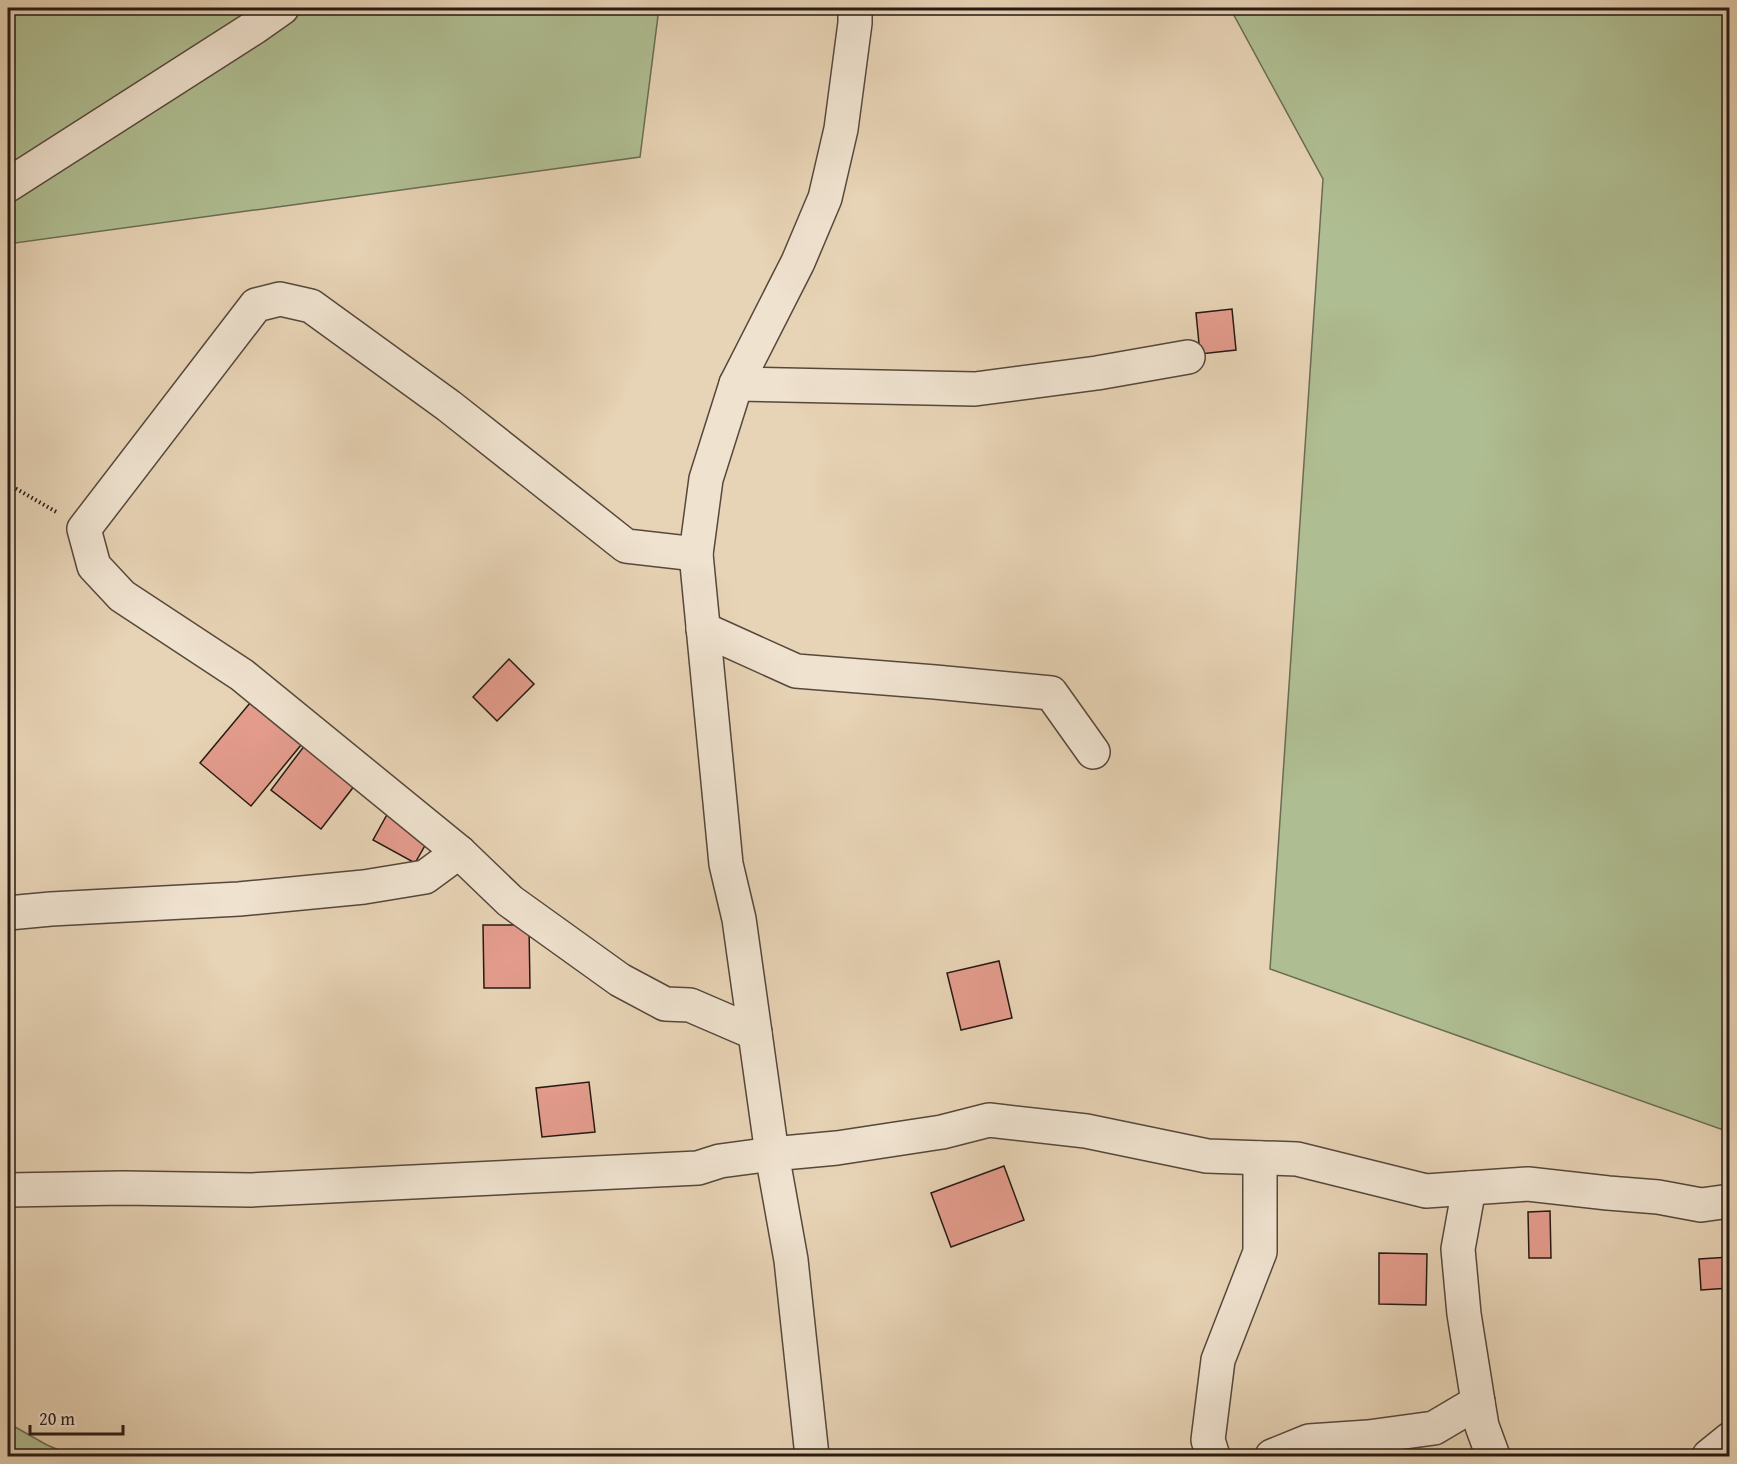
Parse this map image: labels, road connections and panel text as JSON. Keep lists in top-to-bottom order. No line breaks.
{"scale_bar":"20 m"}
